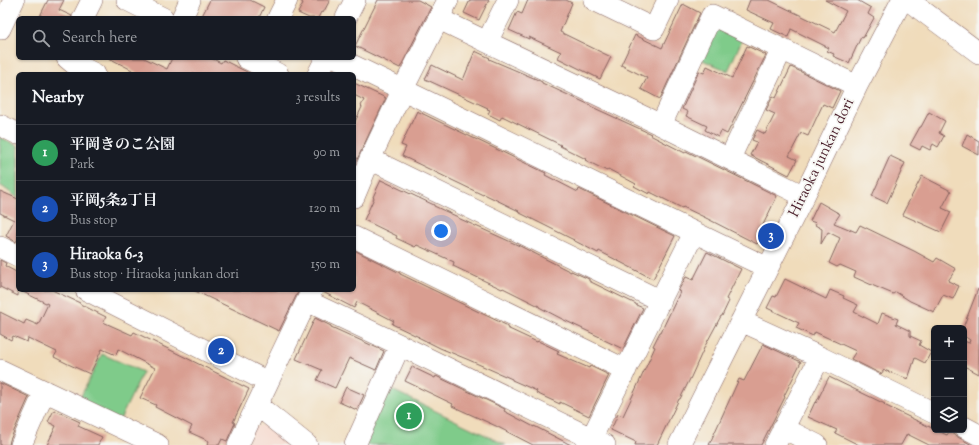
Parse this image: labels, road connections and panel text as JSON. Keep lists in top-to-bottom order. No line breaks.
{"streets":{"street":["Hiraoka junkan dori"]},"page":{"search":"Search here","heading":["Nearby","3 results"],"list":[{"mark":"1","name":"平岡きのこ公園","note":"Park","value":"90 m"},{"mark":"2","name":"平岡5条2丁目","note":"Bus stop","value":"120 m"},{"mark":"3","name":"Hiraoka 6-3","note":"Bus stop · Hiraoka junkan dori","value":"150 m"}],"pins":["3","2","1"],"map_buttons":["+","−"]}}
